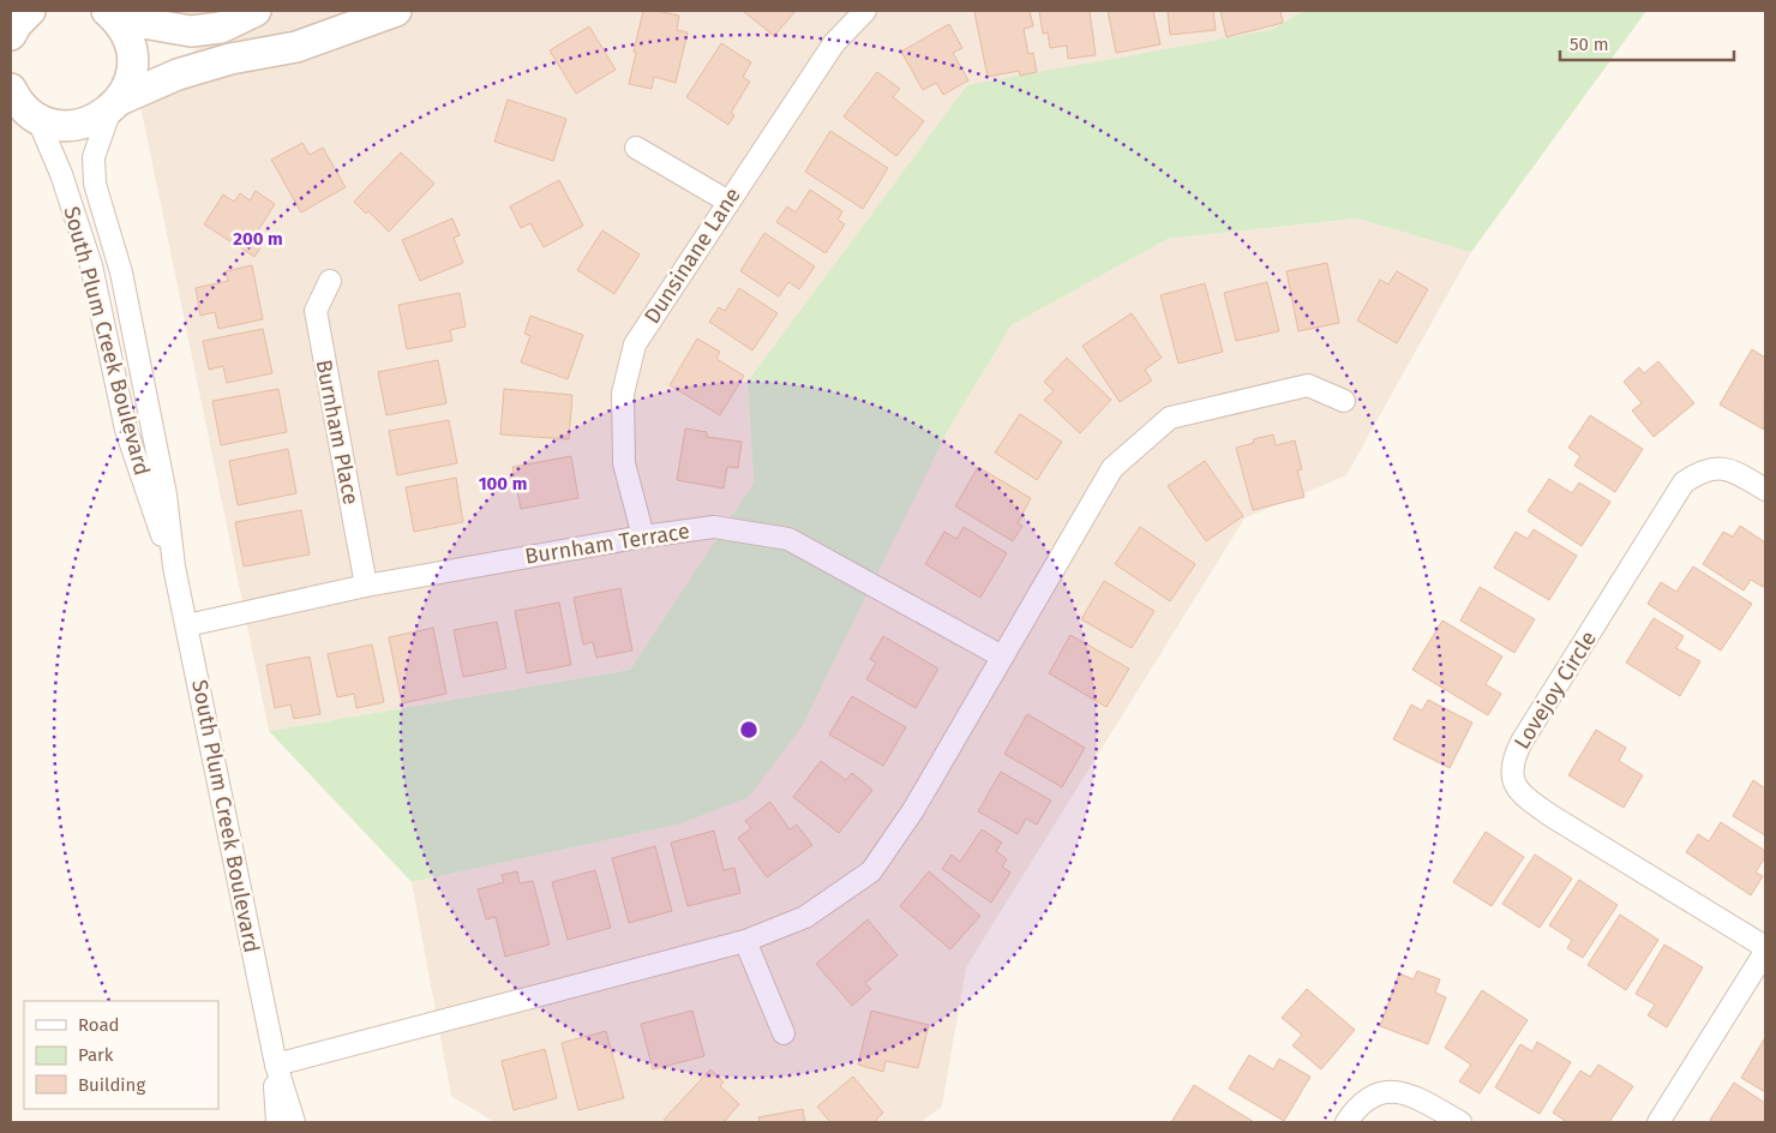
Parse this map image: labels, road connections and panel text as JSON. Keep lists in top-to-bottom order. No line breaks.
{"streets":{"street":["Dunsinane Lane","South Plum Creek Boulevard","Burnham Place","Burnham Terrace","Lovejoy Circle"]},"crossings":[["Dunsinane Lane","Burnham Terrace"],["South Plum Creek Boulevard","Burnham Terrace"],["Burnham Place","Burnham Terrace"]],"legend":["Road","Park","Building"],"scale_bar":"50 m","rings":["200 m","100 m"]}
